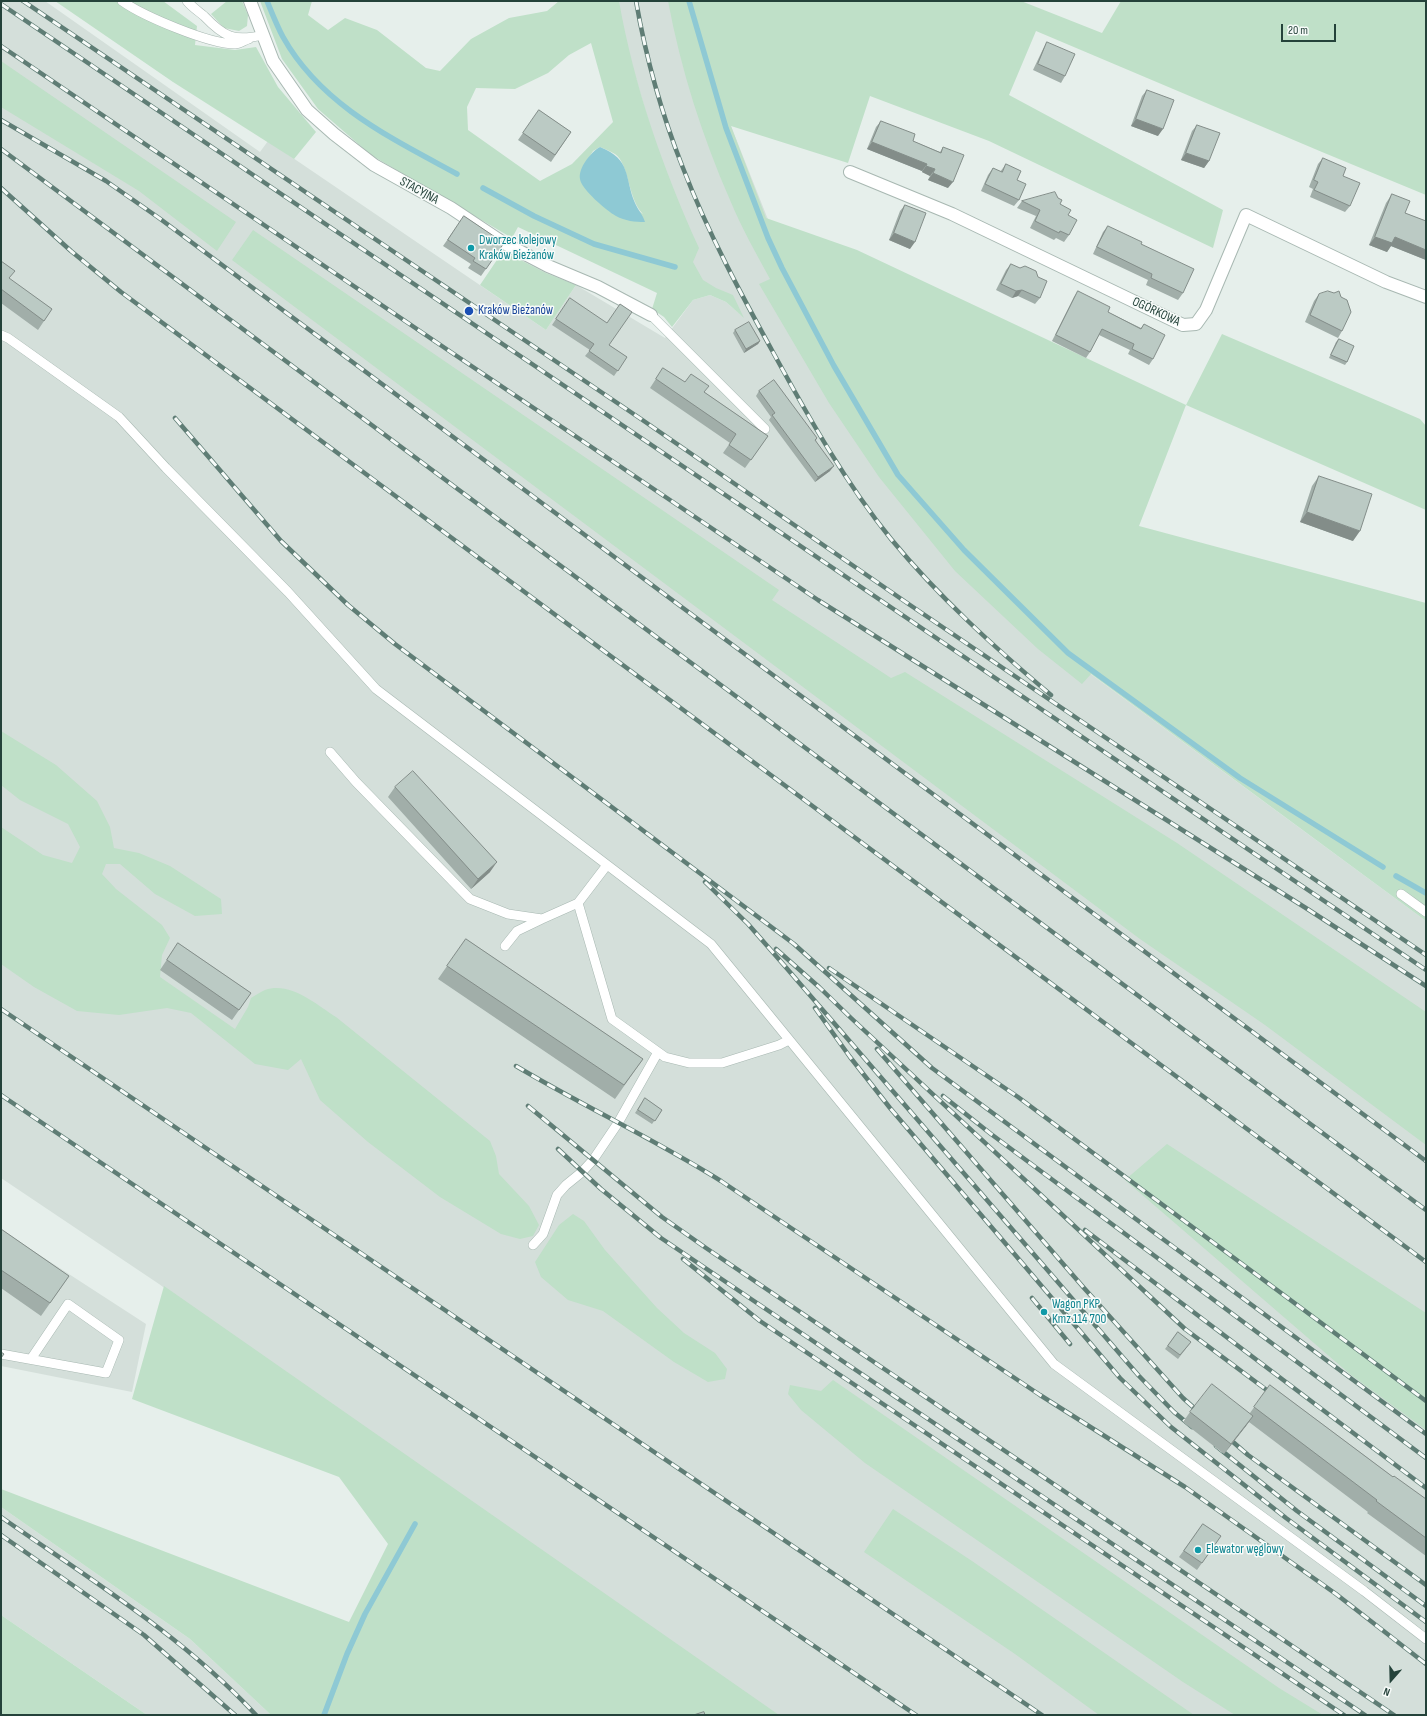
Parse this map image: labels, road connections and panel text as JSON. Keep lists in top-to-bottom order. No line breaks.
{"streets":{"street":["STACYJNA","OGÓRKOWA"]},"places":["Dworzec kolejowy Kraków Bieżanów","Kraków Bieżanów","Wagon PKP Kmz 114 700","Elewator węglowy"],"scale_bar":"20 m","north":"bottom"}
